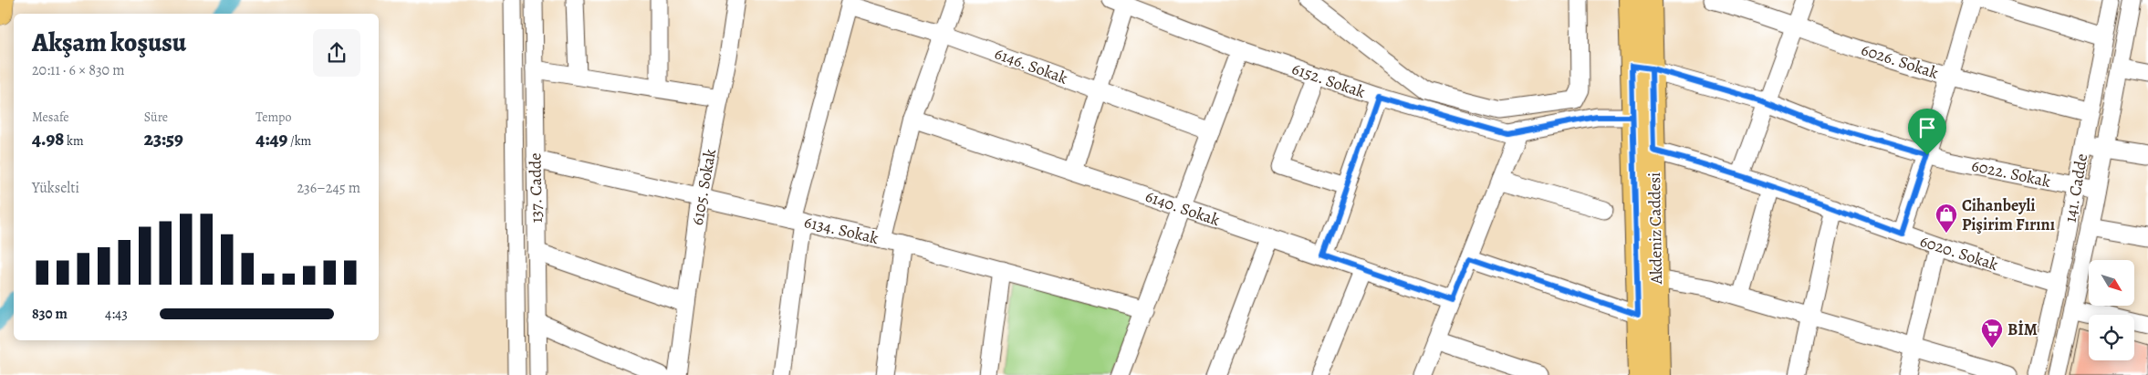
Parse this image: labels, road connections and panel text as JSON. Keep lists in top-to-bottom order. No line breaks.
{"streets":{"main road":["Akdeniz Caddesi"],"street":["6026. Sokak","6146. Sokak","6152. Sokak","6022. Sokak","6105. Sokak","137. Cadde","141. Cadde","6140. Sokak","6134. Sokak","6020. Sokak"]},"crossings":[["6026. Sokak","141. Cadde"],["6152. Sokak","Akdeniz Caddesi"],["6022. Sokak","141. Cadde"],["6022. Sokak","Akdeniz Caddesi"],["6105. Sokak","6134. Sokak"],["137. Cadde","6134. Sokak"],["141. Cadde","6020. Sokak"],["Akdeniz Caddesi","6020. Sokak"]],"places":{"shop":["Cihanbeyli Pişirim Fırını"],"supermarket":["BİM"]},"north":"bottom right","page":{"heading":["Akşam koşusu","20:11 · 6 × 830 m"],"stats":[["Mesafe","4.98 km"],["Süre","23:59"],["Tempo","4:49 /km"]],"chart":["Yükselti","236–245 m"],"list":[{"name":"830 m","note":"4:43"}]}}
